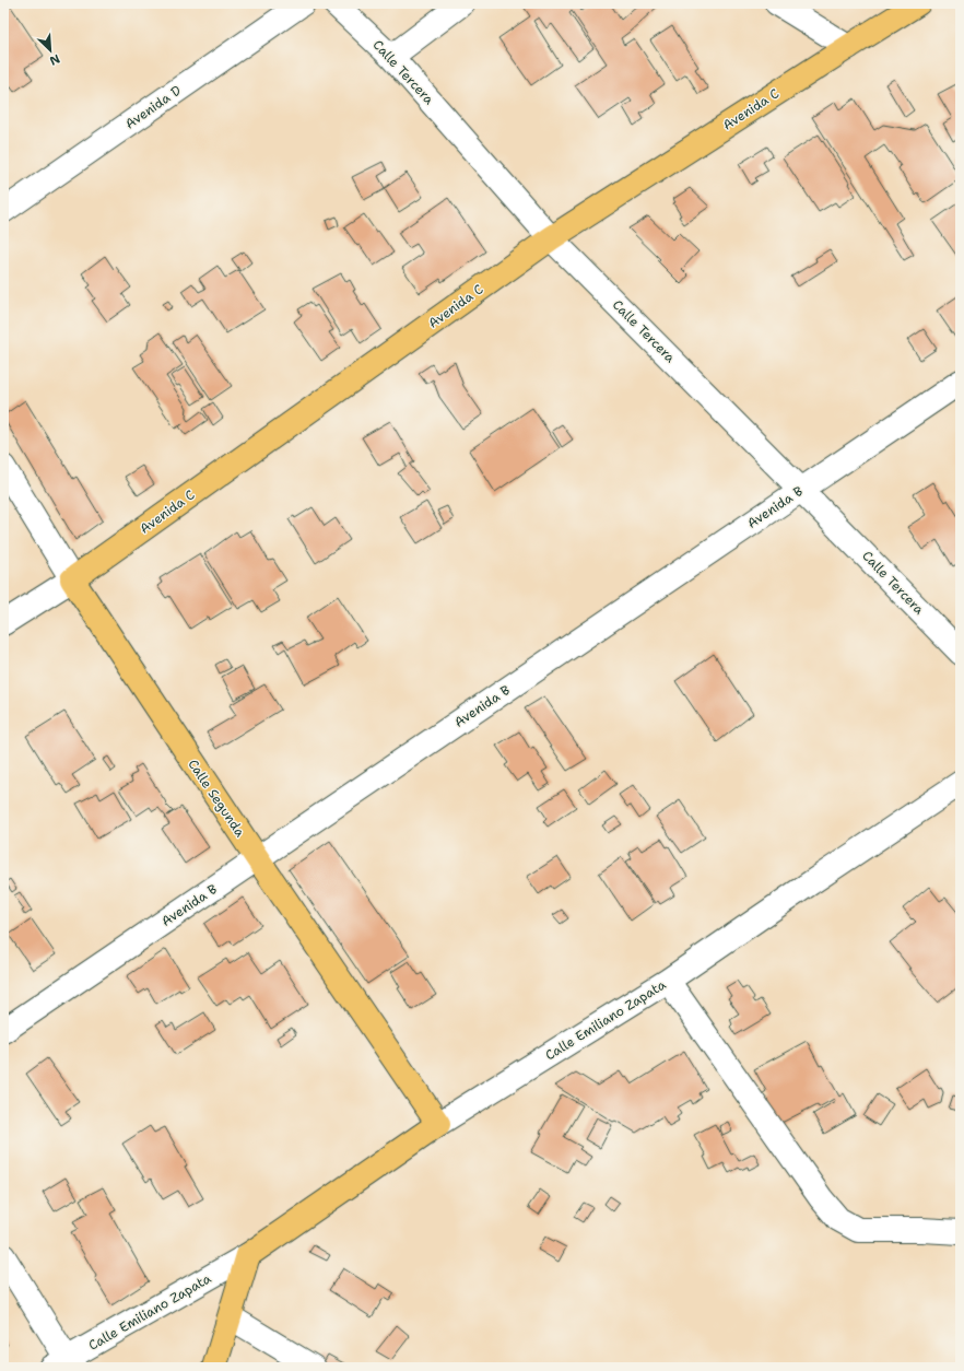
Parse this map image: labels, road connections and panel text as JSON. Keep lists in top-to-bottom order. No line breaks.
{"streets":{"main road":["Avenida C","Calle Segunda","Calle Emiliano Zapata"],"street":["Calle Tercera","Avenida D","Avenida B"]},"crossings":[["Calle Tercera","Avenida C"],["Calle Tercera","Avenida B"],["Avenida C","Calle Segunda"],["Avenida B","Calle Segunda"],["Calle Segunda","Calle Emiliano Zapata"]],"north":"bottom right"}
